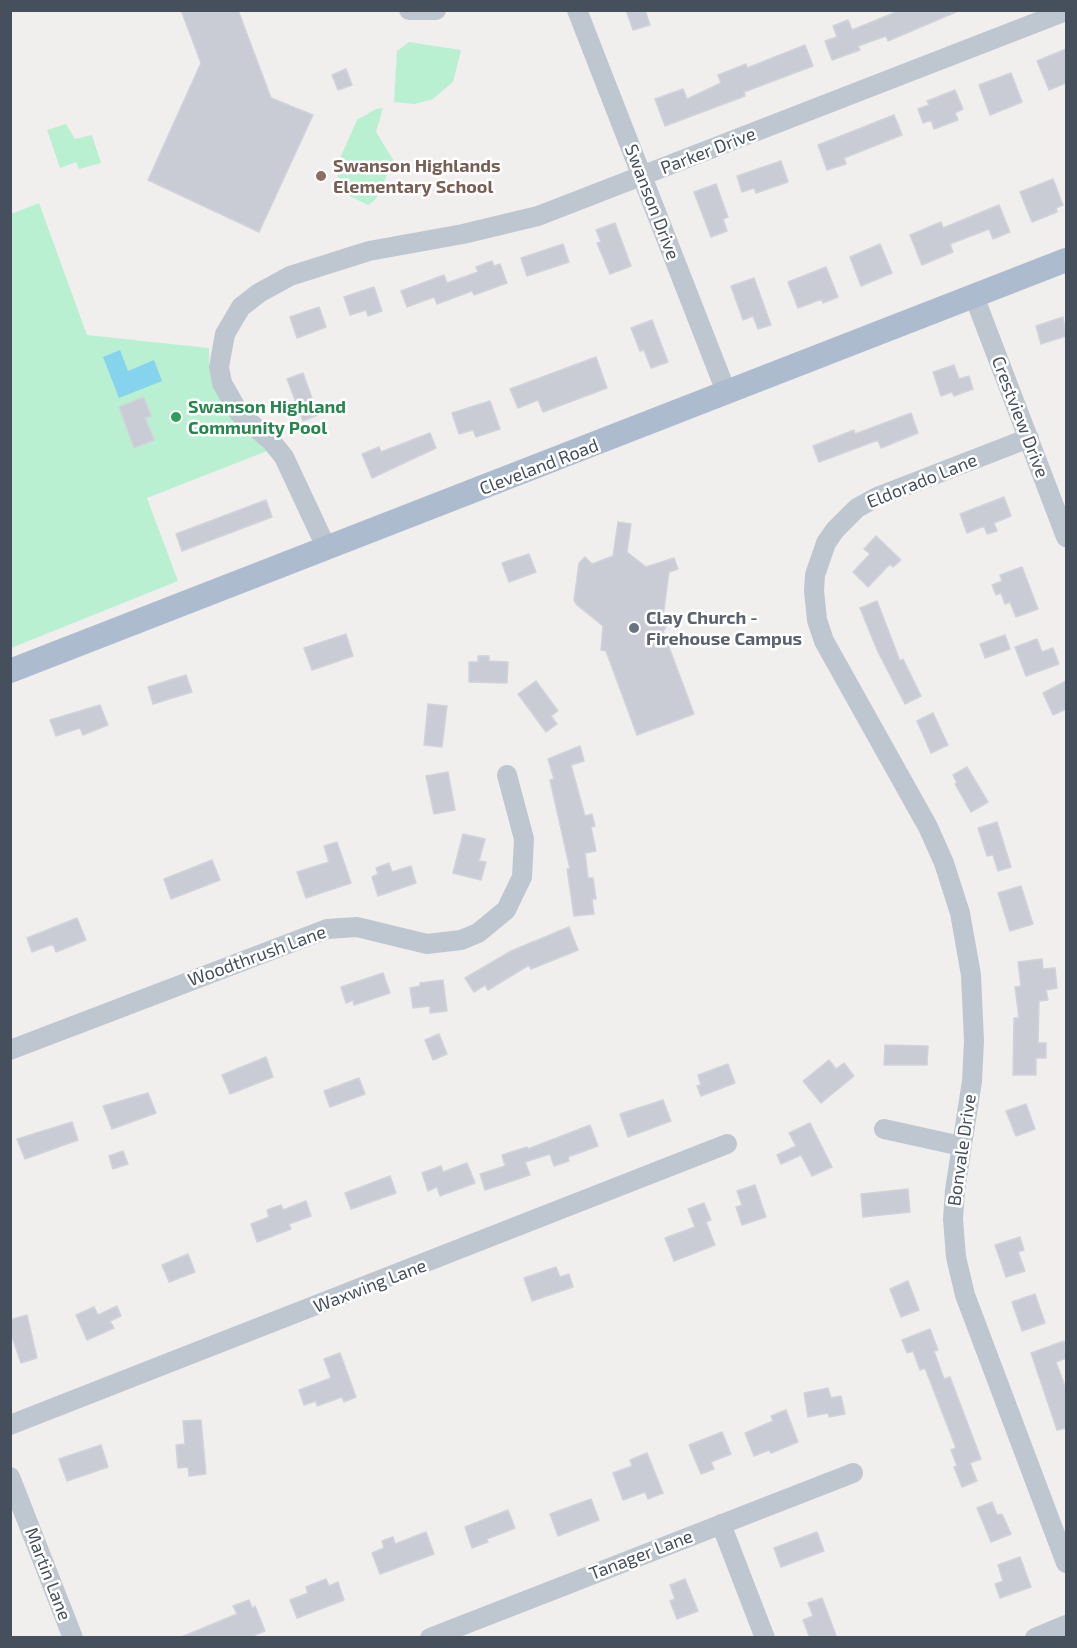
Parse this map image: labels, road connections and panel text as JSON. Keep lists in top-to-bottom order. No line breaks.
{"streets":{"main road":["Cleveland Road"],"street":["Parker Drive","Swanson Drive","Crestview Drive","Eldorado Lane","Woodthrush Lane","Bonvale Drive","Waxwing Lane","Tanager Lane","Martin Lane"]},"crossings":[["Parker Drive","Swanson Drive"],["Parker Drive","Cleveland Road"],["Swanson Drive","Cleveland Road"],["Crestview Drive","Cleveland Road"],["Crestview Drive","Eldorado Lane"],["Eldorado Lane","Bonvale Drive"]],"places":["Swanson Highlands Elementary School","Swanson Highland Community Pool","Clay Church - Firehouse Campus"]}
